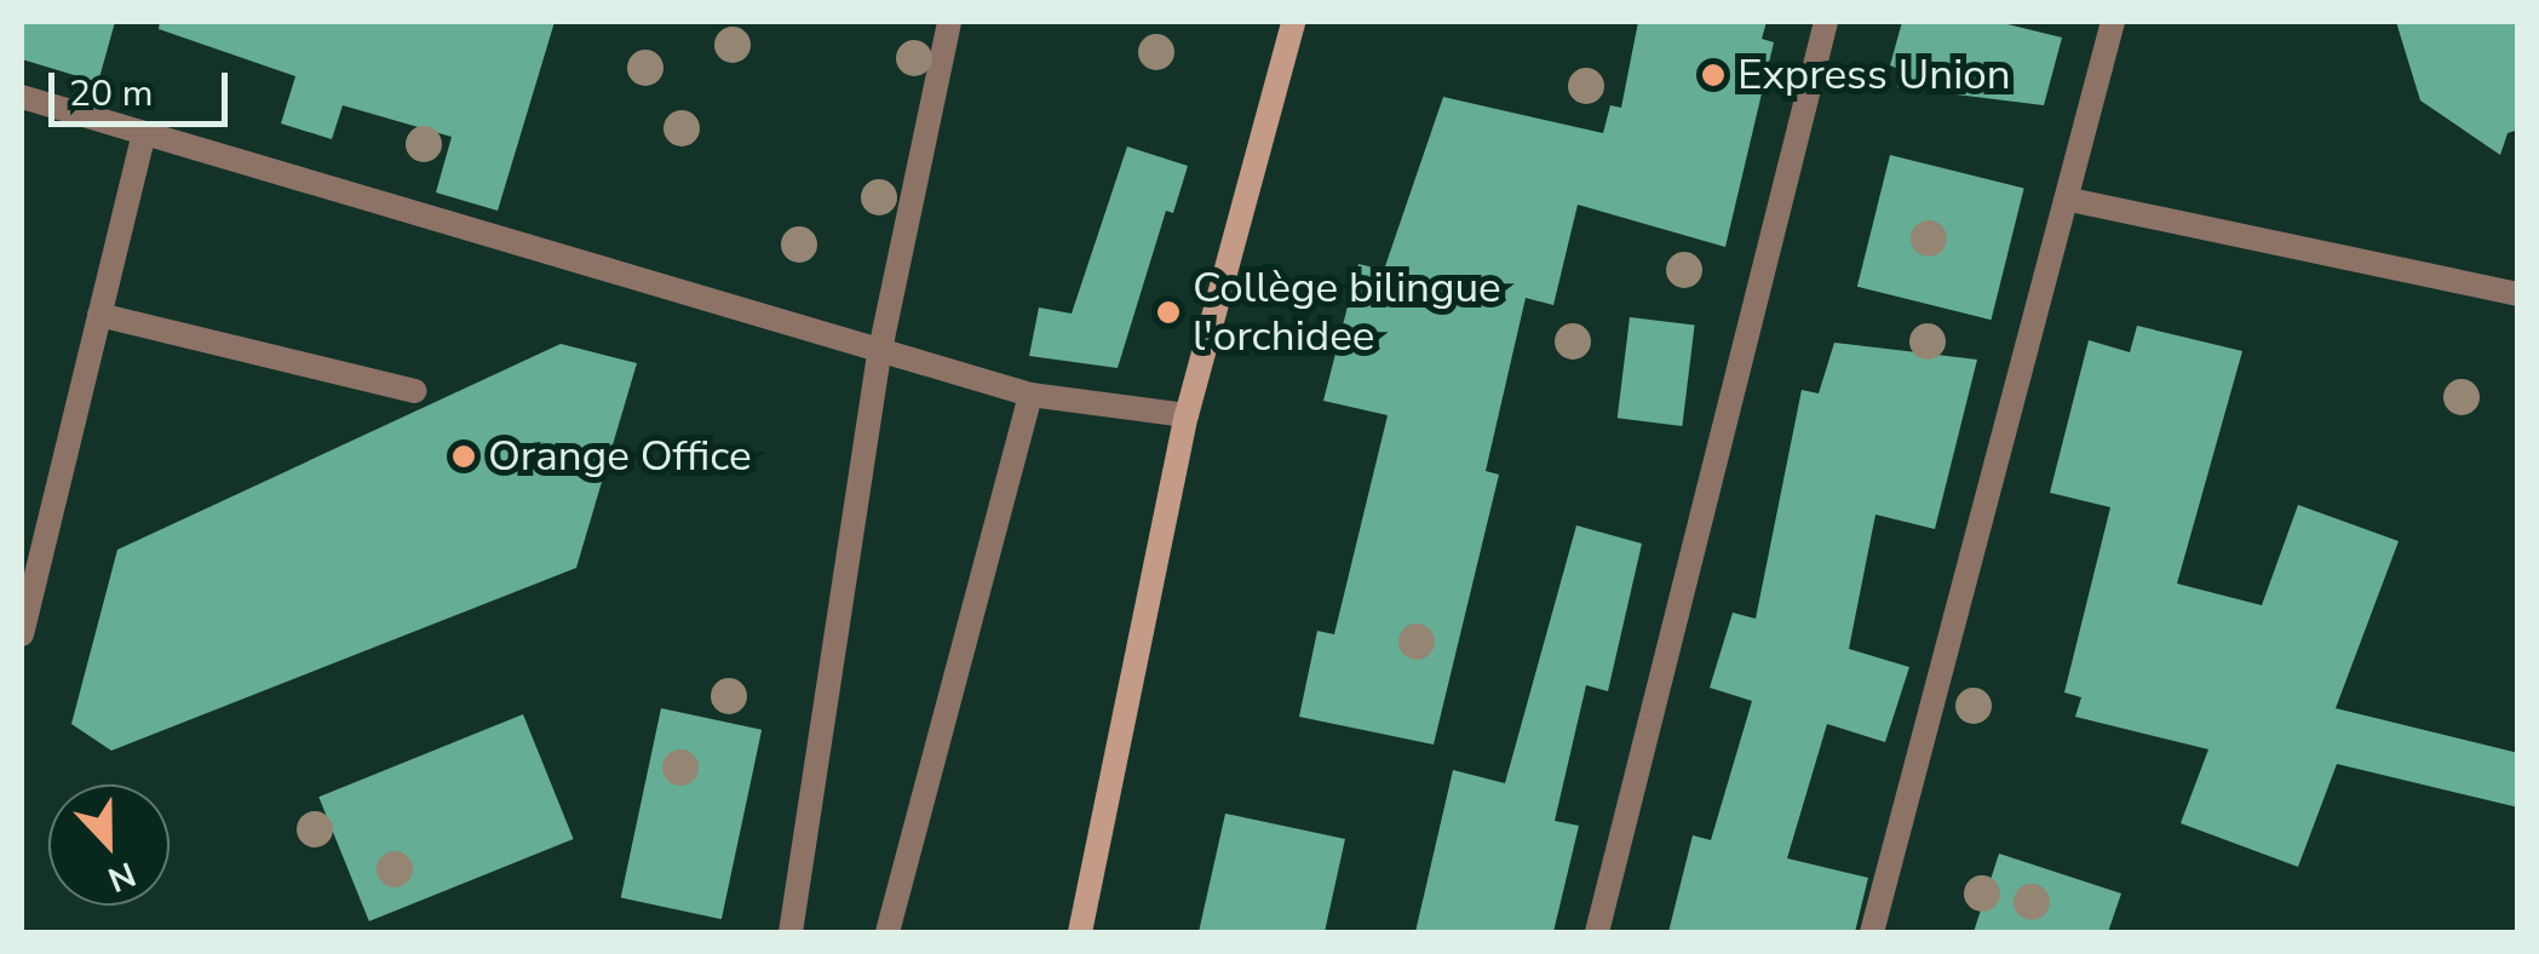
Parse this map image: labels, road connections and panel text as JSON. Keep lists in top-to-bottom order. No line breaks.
{"places":["Express Union","Collège bilingue l'orchidee","Orange Office"],"scale_bar":"20 m","north":"bottom"}
